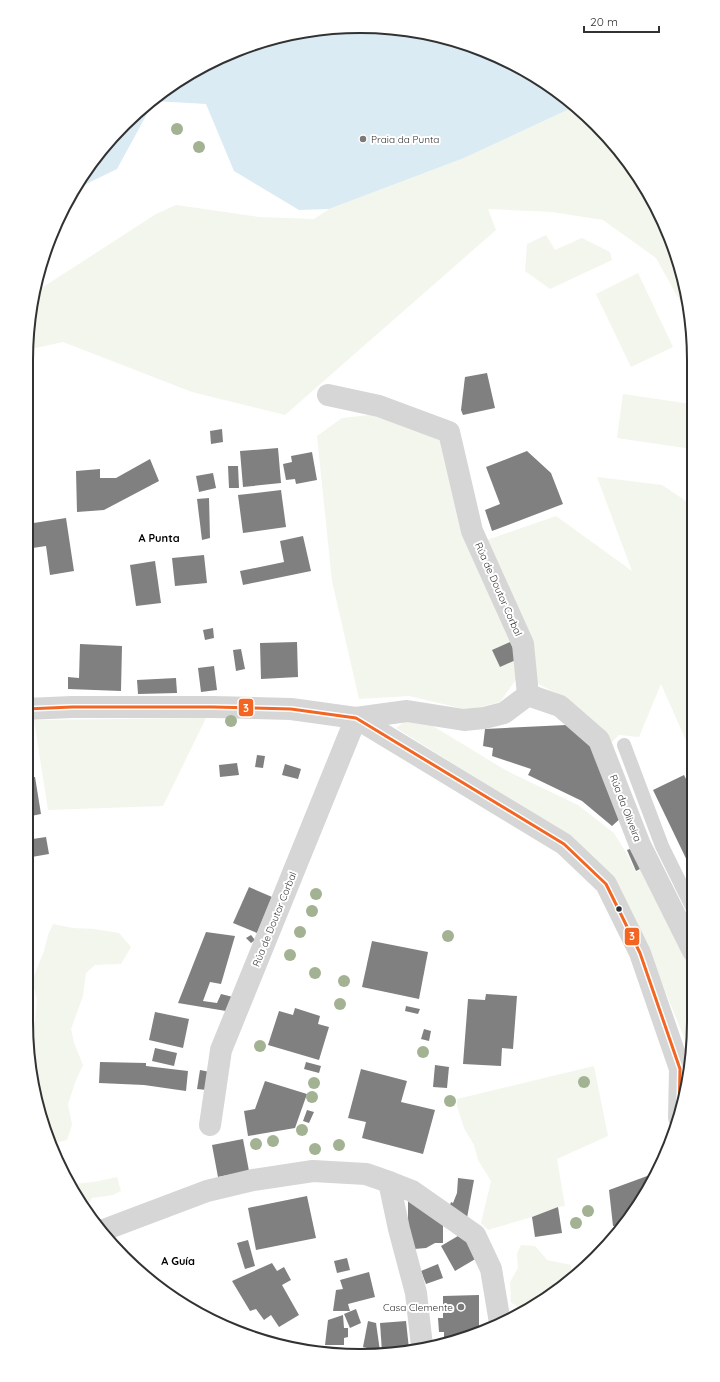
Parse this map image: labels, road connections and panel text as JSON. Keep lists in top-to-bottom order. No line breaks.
{"streets":{"street":["Rúa de Doutor Corbal","Rúa da Oliveira"]},"crossings":[["Rúa de Doutor Corbal","Rúa da Oliveira"]],"districts":["A Punta","A Guía"],"places":["Praia da Punta","Casa Clemente"],"lines":["transit line 3"],"scale_bar":"20 m"}
